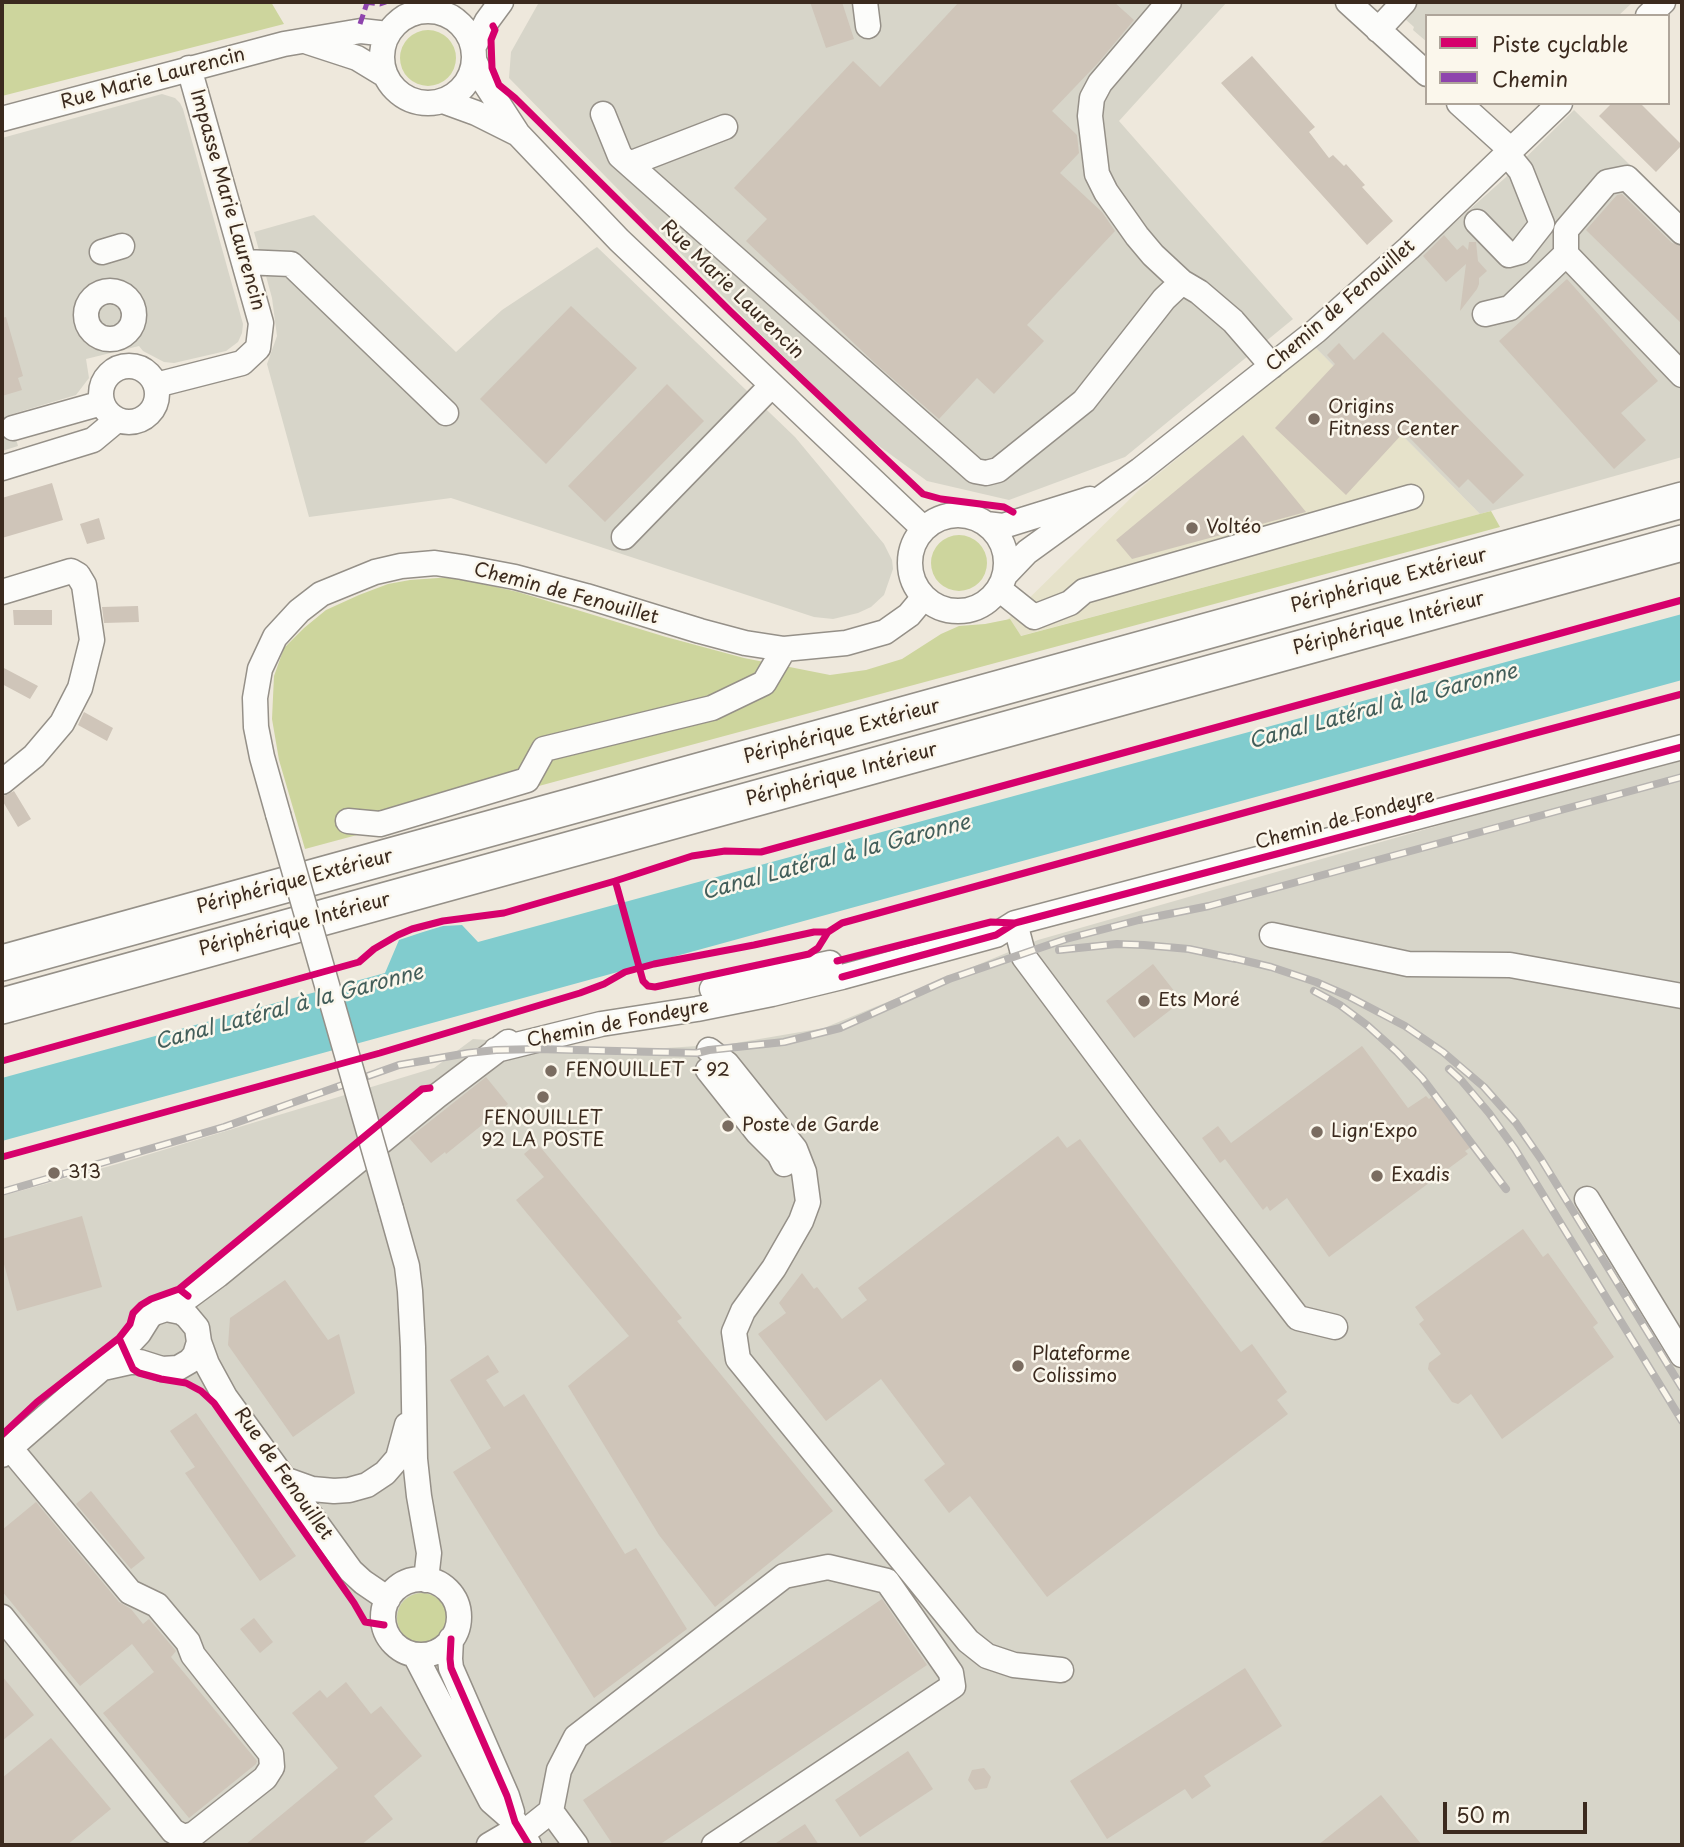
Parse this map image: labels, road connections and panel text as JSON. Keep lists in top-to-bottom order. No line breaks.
{"streets":{"highway":["Périphérique Extérieur","Périphérique Intérieur"],"street":["Rue Marie Laurencin","Impasse Marie Laurencin","Chemin de Fenouillet","Chemin de Fondeyre","Rue de Fenouillet"]},"crossings":[["Rue Marie Laurencin","Impasse Marie Laurencin"],["Rue Marie Laurencin","Chemin de Fenouillet"],["Chemin de Fenouillet","Rue de Fenouillet"],["Chemin de Fondeyre","Rue de Fenouillet"]],"water":["Canal Latéral à la Garonne"],"places":["Origins Fitness Center","Voltéo","Ets Moré","FENOUILLET - 92","FENOUILLET 92 LA POSTE","Poste de Garde","Lign'Expo","313","Exadis","Plateforme Colissimo"],"legend":["Piste cyclable","Chemin"],"scale_bar":"50 m"}
